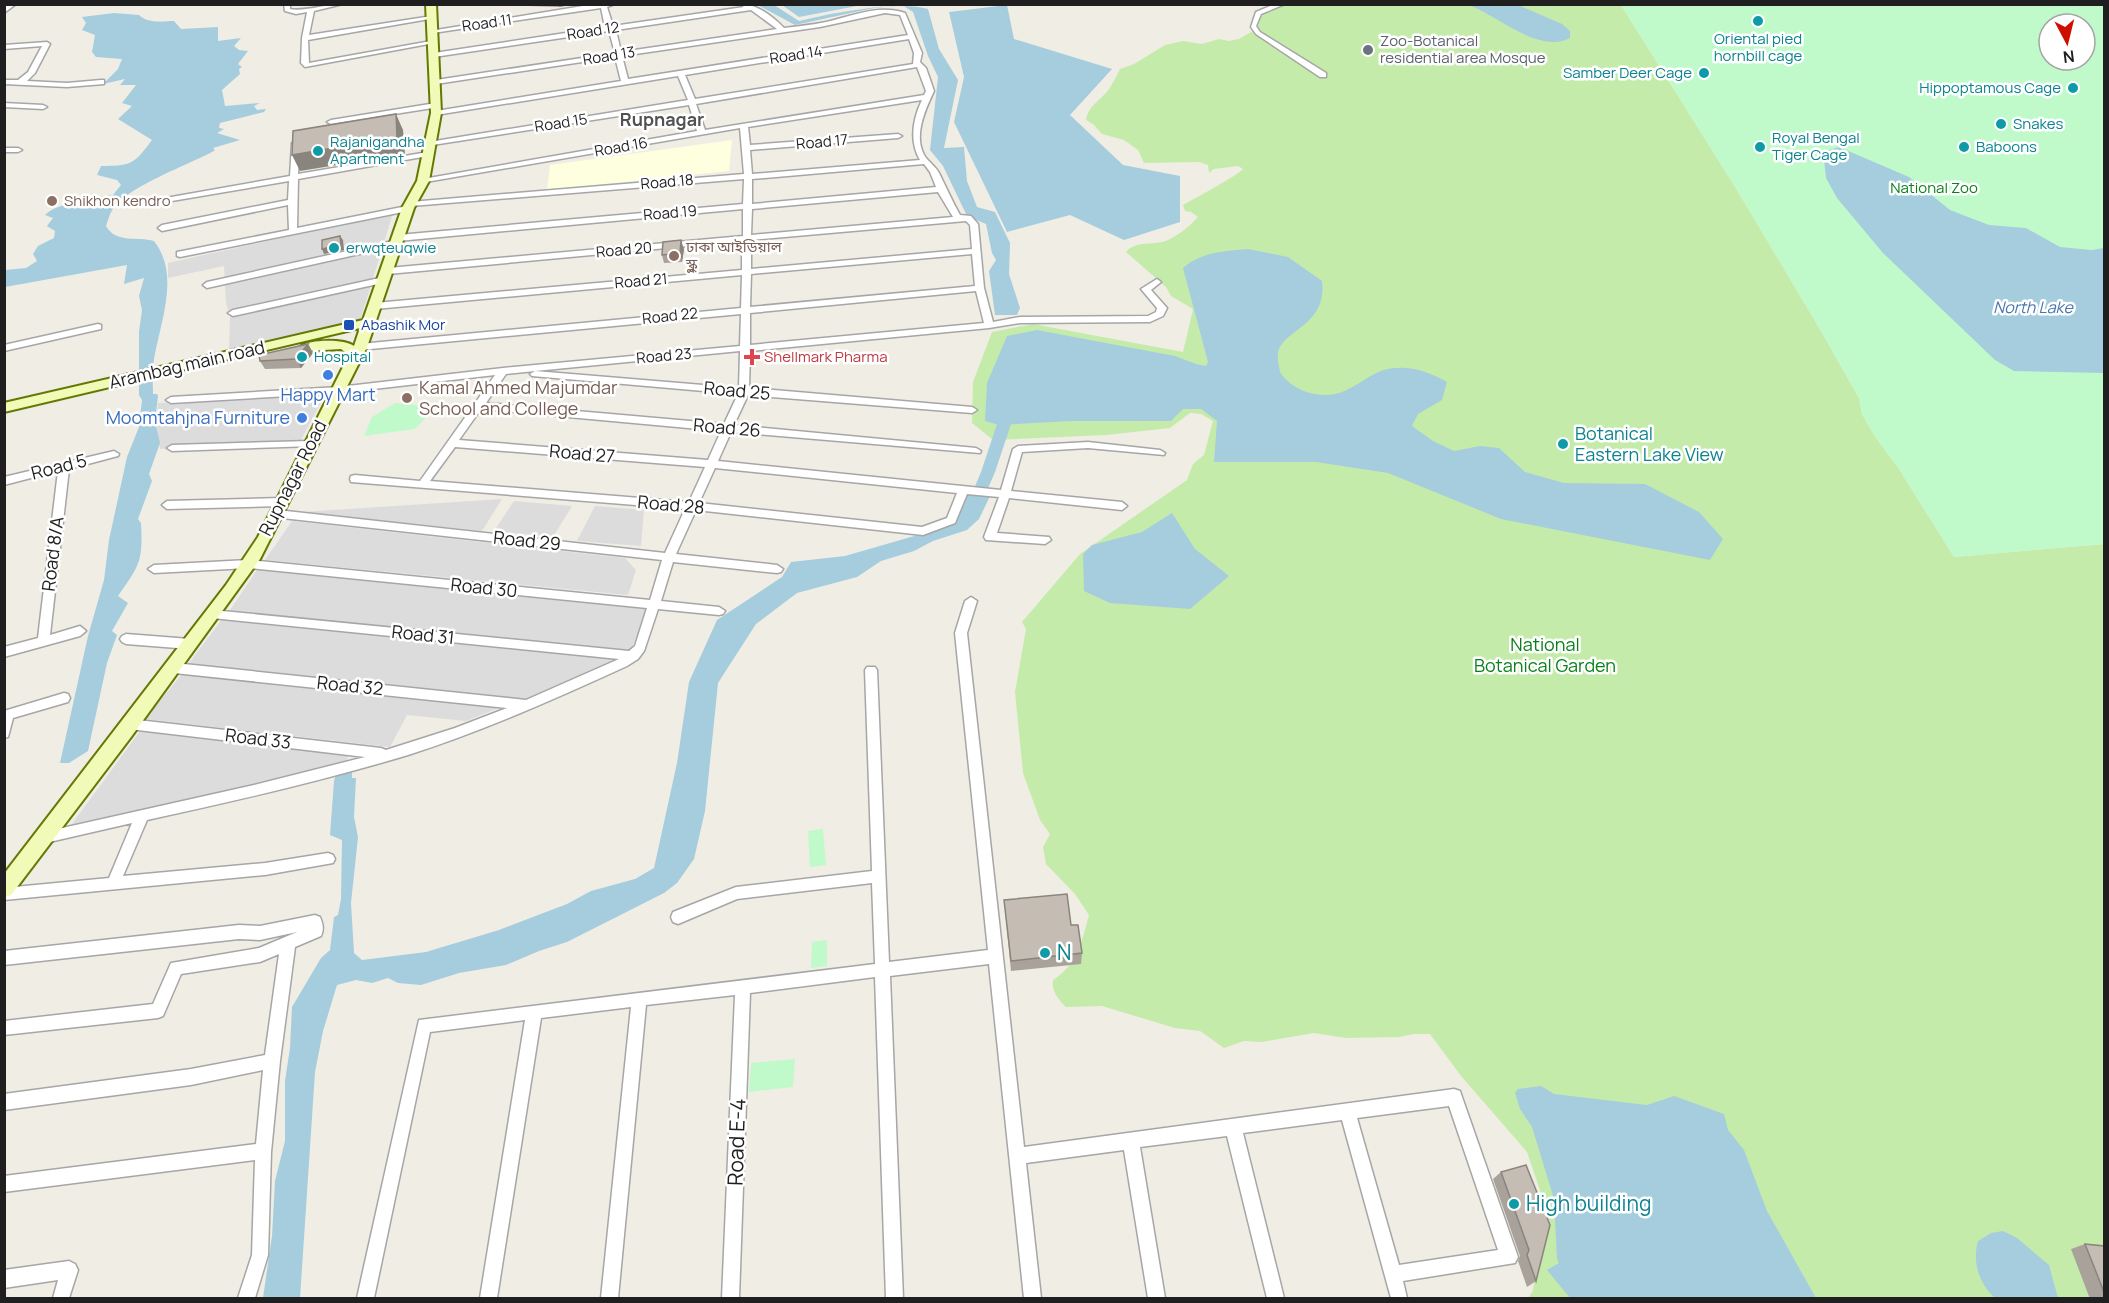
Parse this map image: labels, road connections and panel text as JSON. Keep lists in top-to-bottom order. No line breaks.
{"streets":{"street":["Road 11","Road 12","Road 14","Road 13","Road 15","Road 17","Road 16","Road 18","Road 19","Road 20","Road 21","Road 22","Road 23","Arambag main road","Road 25","Road 26","Road 27","Road 5","Rupnagar Road","Road 28","Road 29","Road 8/A","Road 30","Road 31","Road 32","Road 33","Road E-4"]},"crossings":[["Road 11","Road 12"],["Road 11","Rupnagar Road"],["Road 12","Rupnagar Road"],["Road 14","Road 13"],["Road 13","Rupnagar Road"],["Road 15","Rupnagar Road"],["Road 16","Rupnagar Road"],["Road 18","Rupnagar Road"],["Road 19","Rupnagar Road"],["Road 20","Rupnagar Road"],["Road 21","Rupnagar Road"],["Road 22","Arambag main road"],["Road 22","Rupnagar Road"],["Road 23","Road 25"],["Road 23","Rupnagar Road"],["Arambag main road","Rupnagar Road"],["Road 27","Road 28"],["Road 5","Road 8/A"],["Rupnagar Road","Road 29"],["Rupnagar Road","Road 30"],["Rupnagar Road","Road 31"],["Rupnagar Road","Road 32"],["Rupnagar Road","Road 33"]],"districts":["Rupnagar"],"water":["North Lake"],"parks":["National Zoo","National Botanical Garden"],"places":{"other":["Oriental pied hornbill cage","Zoo-Botanical residential area Mosque","Samber Deer Cage","Hippoptamous Cage","Snakes","Royal Bengal Tiger Cage","Baboons","Rajanigandha Apartment","Shikhon kendro","erwqteuqwie","ঢাকা আইডিয়াল স্কুল","Hospital","Happy Mart","Kamal Ahmed Majumdar School and College","Moomtahjna Furniture","Botanical Eastern Lake View","N","High building"],"transit":["Abashik Mor"],"health":["Shellmark Pharma"]},"north":"bottom"}
